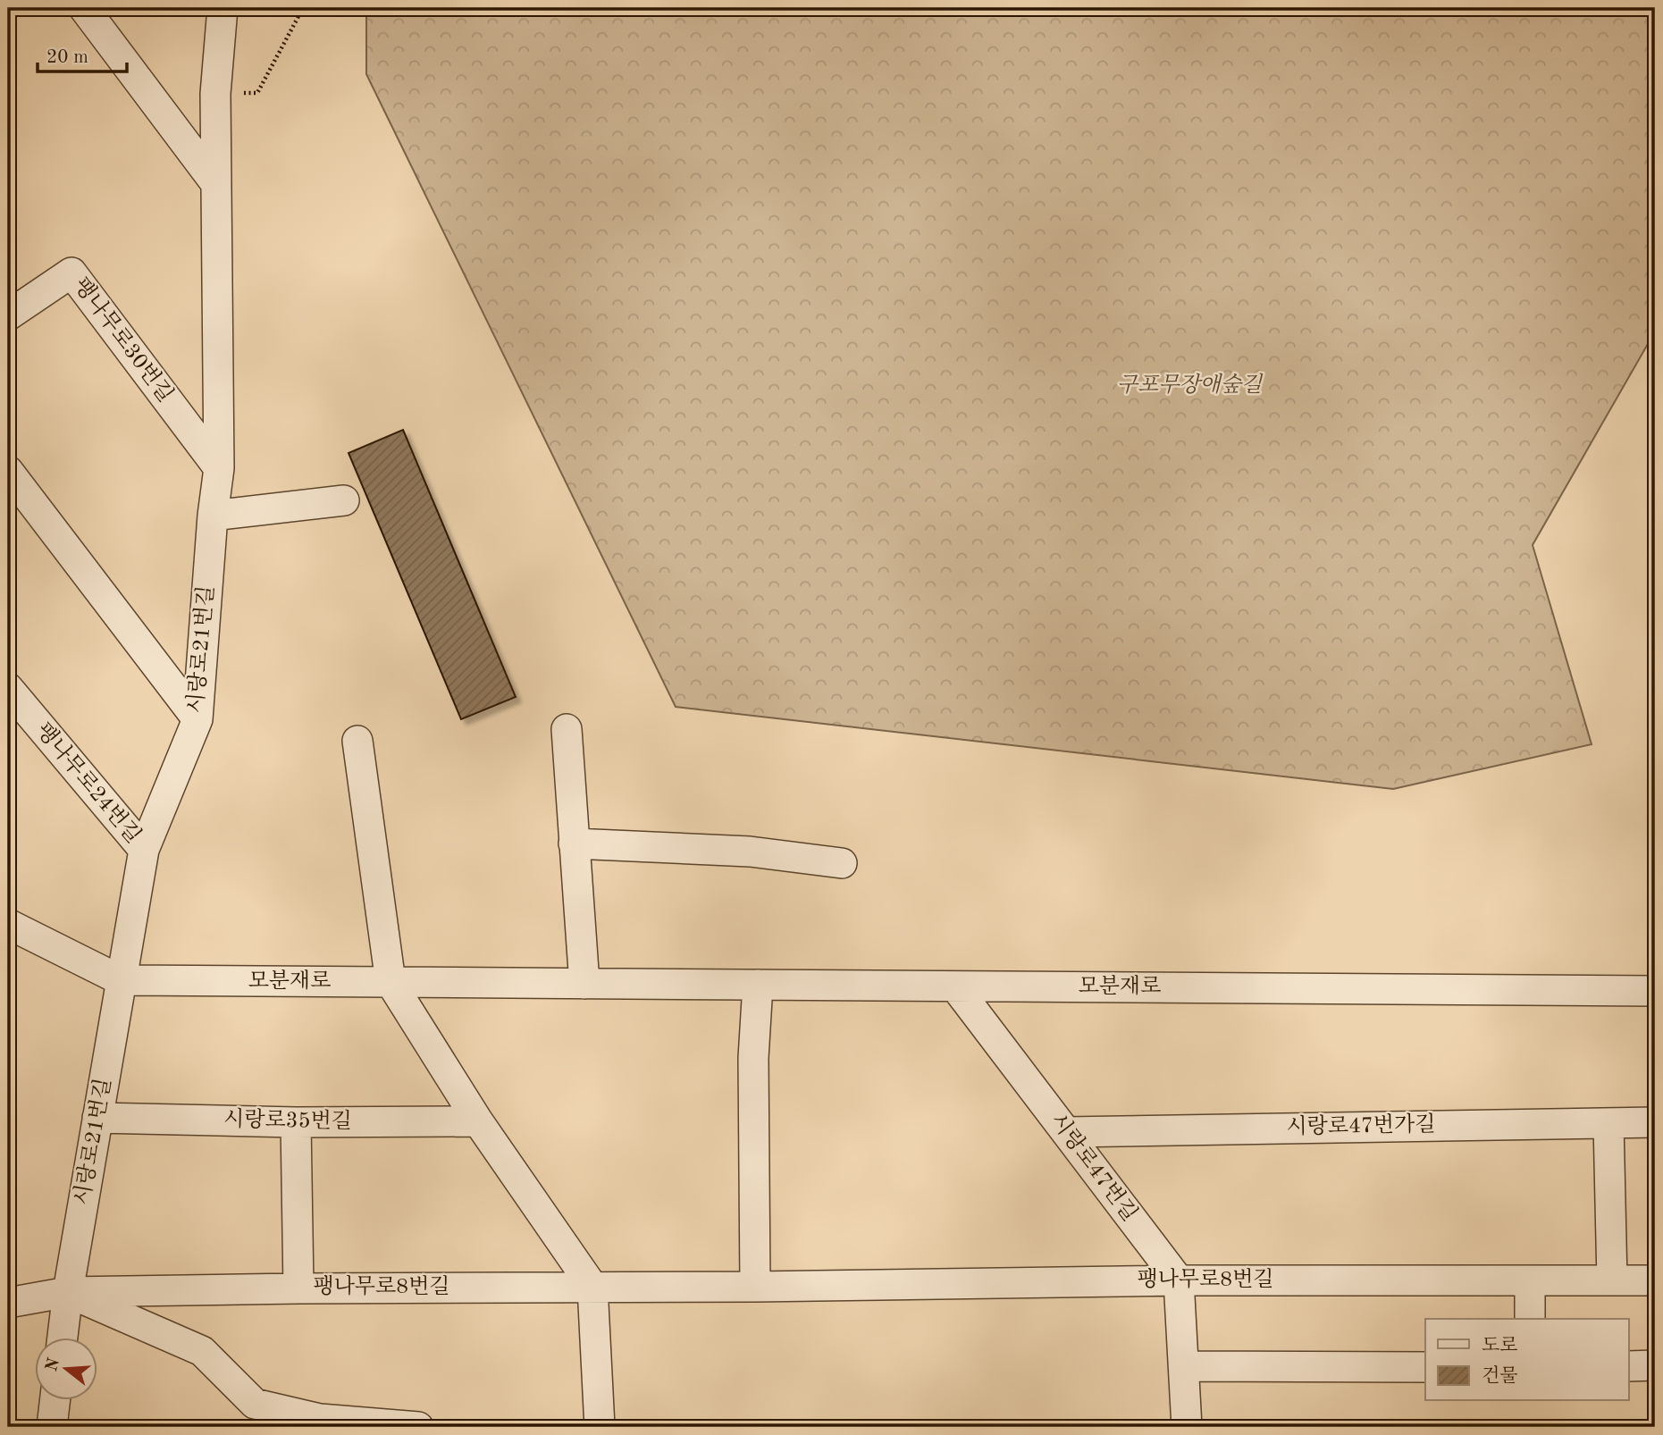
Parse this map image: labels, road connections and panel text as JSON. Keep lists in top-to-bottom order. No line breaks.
{"streets":{"street":["팽나무로30번길","시랑로21번길","팽나무로24번길","모분재로","시랑로35번길","시랑로47번가길","시랑로47번길","팽나무로8번길"]},"crossings":[["팽나무로30번길","시랑로21번길"],["시랑로21번길","팽나무로24번길"],["시랑로21번길","모분재로"],["시랑로21번길","시랑로35번길"],["시랑로21번길","팽나무로8번길"],["모분재로","시랑로47번길"],["시랑로47번가길","시랑로47번길"],["시랑로47번길","팽나무로8번길"]],"parks":["구포무장애숲길"],"legend":["도로","건물"],"scale_bar":"20 m","north":"left"}
